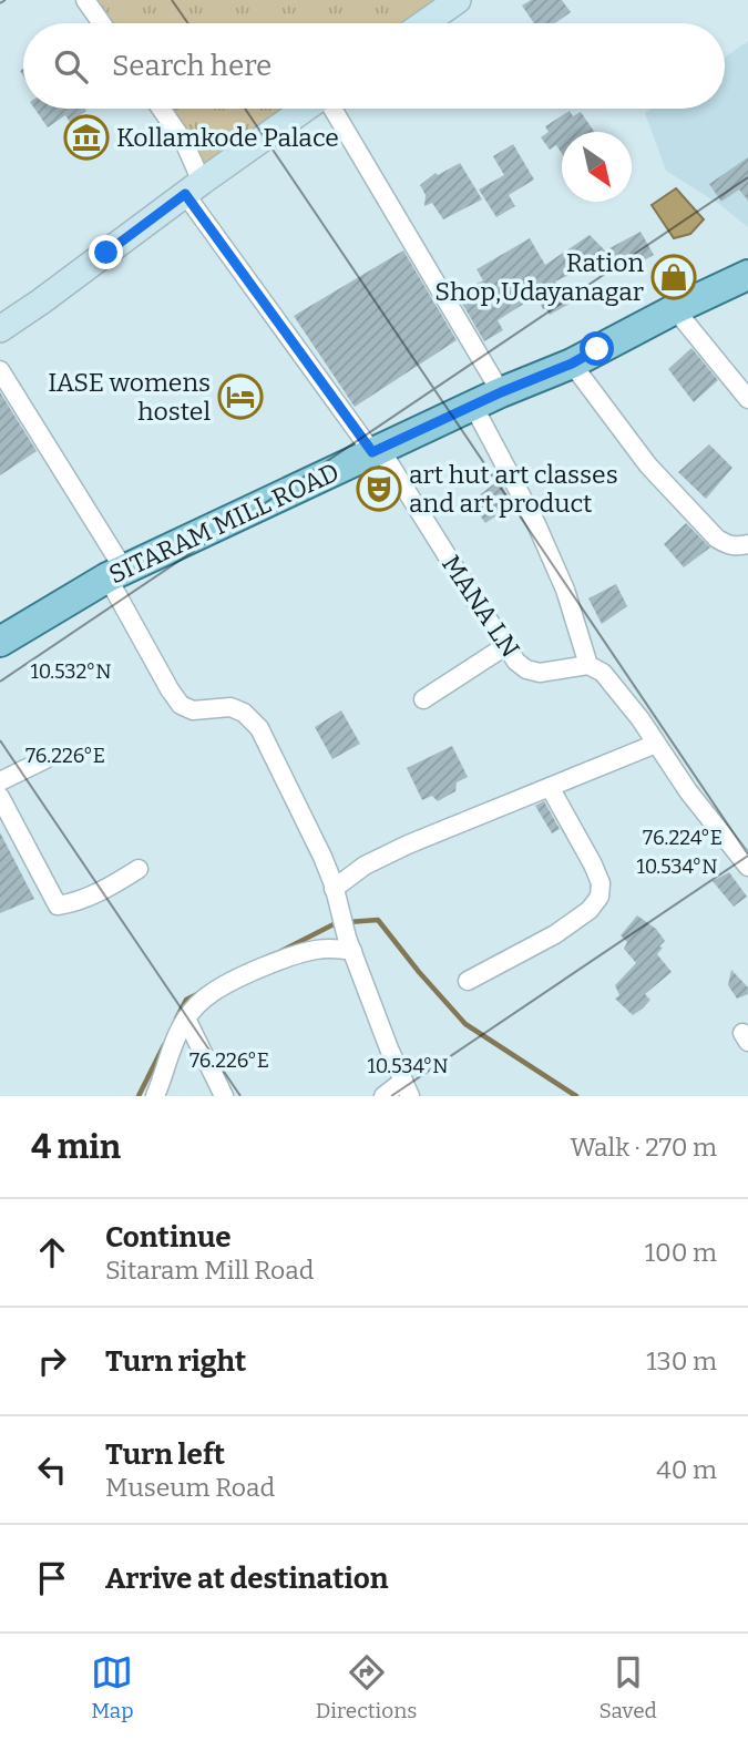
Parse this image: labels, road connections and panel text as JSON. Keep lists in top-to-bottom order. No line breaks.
{"streets":{"main road":["SITARAM MILL ROAD"],"street":["MANA LN"]},"crossings":[["SITARAM MILL ROAD","MANA LN"]],"places":{"museum":["Kollamkode Palace"],"shop":["Ration Shop,Udayanagar"],"hotel":["IASE womens hostel"],"theatre":["art hut art classes and art product"]},"north":"bottom right","page":{"search":"Search here","heading":["4 min","Walk · 270 m"],"list":[["Continue","Sitaram Mill Road","100 m"],["Turn right","130 m"],["Turn left","Museum Road","40 m"],"Arrive at destination"],"nav":["Map","Directions","Saved"]},"coordinates":["10.532°N","76.226°E","76.224°E","10.534°N"]}
